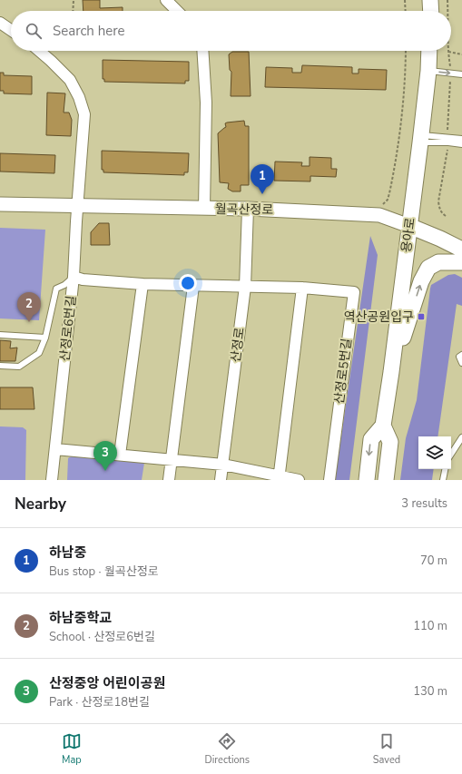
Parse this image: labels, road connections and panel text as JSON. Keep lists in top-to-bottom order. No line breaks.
{"streets":{"main road":["용아로"],"street":["월곡산정로","산정로6번길","산정로","산정로5번길"]},"crossings":[["월곡산정로","용아로"],["월곡산정로","산정로"],["산정로6번길","산정로"],["산정로6번길","산정로5번길"],["산정로","산정로5번길"]],"places":{"transit":["역산공원입구"]},"page":{"search":"Search here","pins":["1","2","3"],"heading":["Nearby","3 results"],"list":[{"mark":"1","name":"하남중","note":"Bus stop · 월곡산정로","value":"70 m"},{"mark":"2","name":"하남중학교","note":"School · 산정로6번길","value":"110 m"},{"mark":"3","name":"산정중앙 어린이공원","note":"Park · 산정로18번길","value":"130 m"}],"nav":["Map","Directions","Saved"]}}
